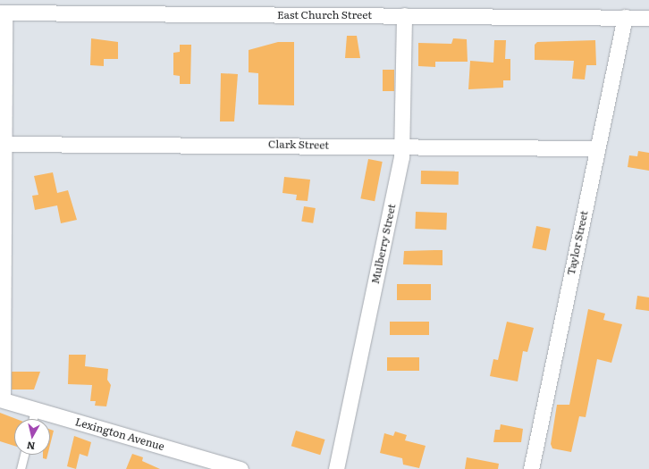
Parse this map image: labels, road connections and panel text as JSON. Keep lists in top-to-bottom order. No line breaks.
{"streets":{"street":["East Church Street","Clark Street","Taylor Street","Mulberry Street","Lexington Avenue"]},"crossings":[["East Church Street","Taylor Street"],["East Church Street","Mulberry Street"],["Clark Street","Taylor Street"],["Clark Street","Mulberry Street"]],"north":"bottom"}
